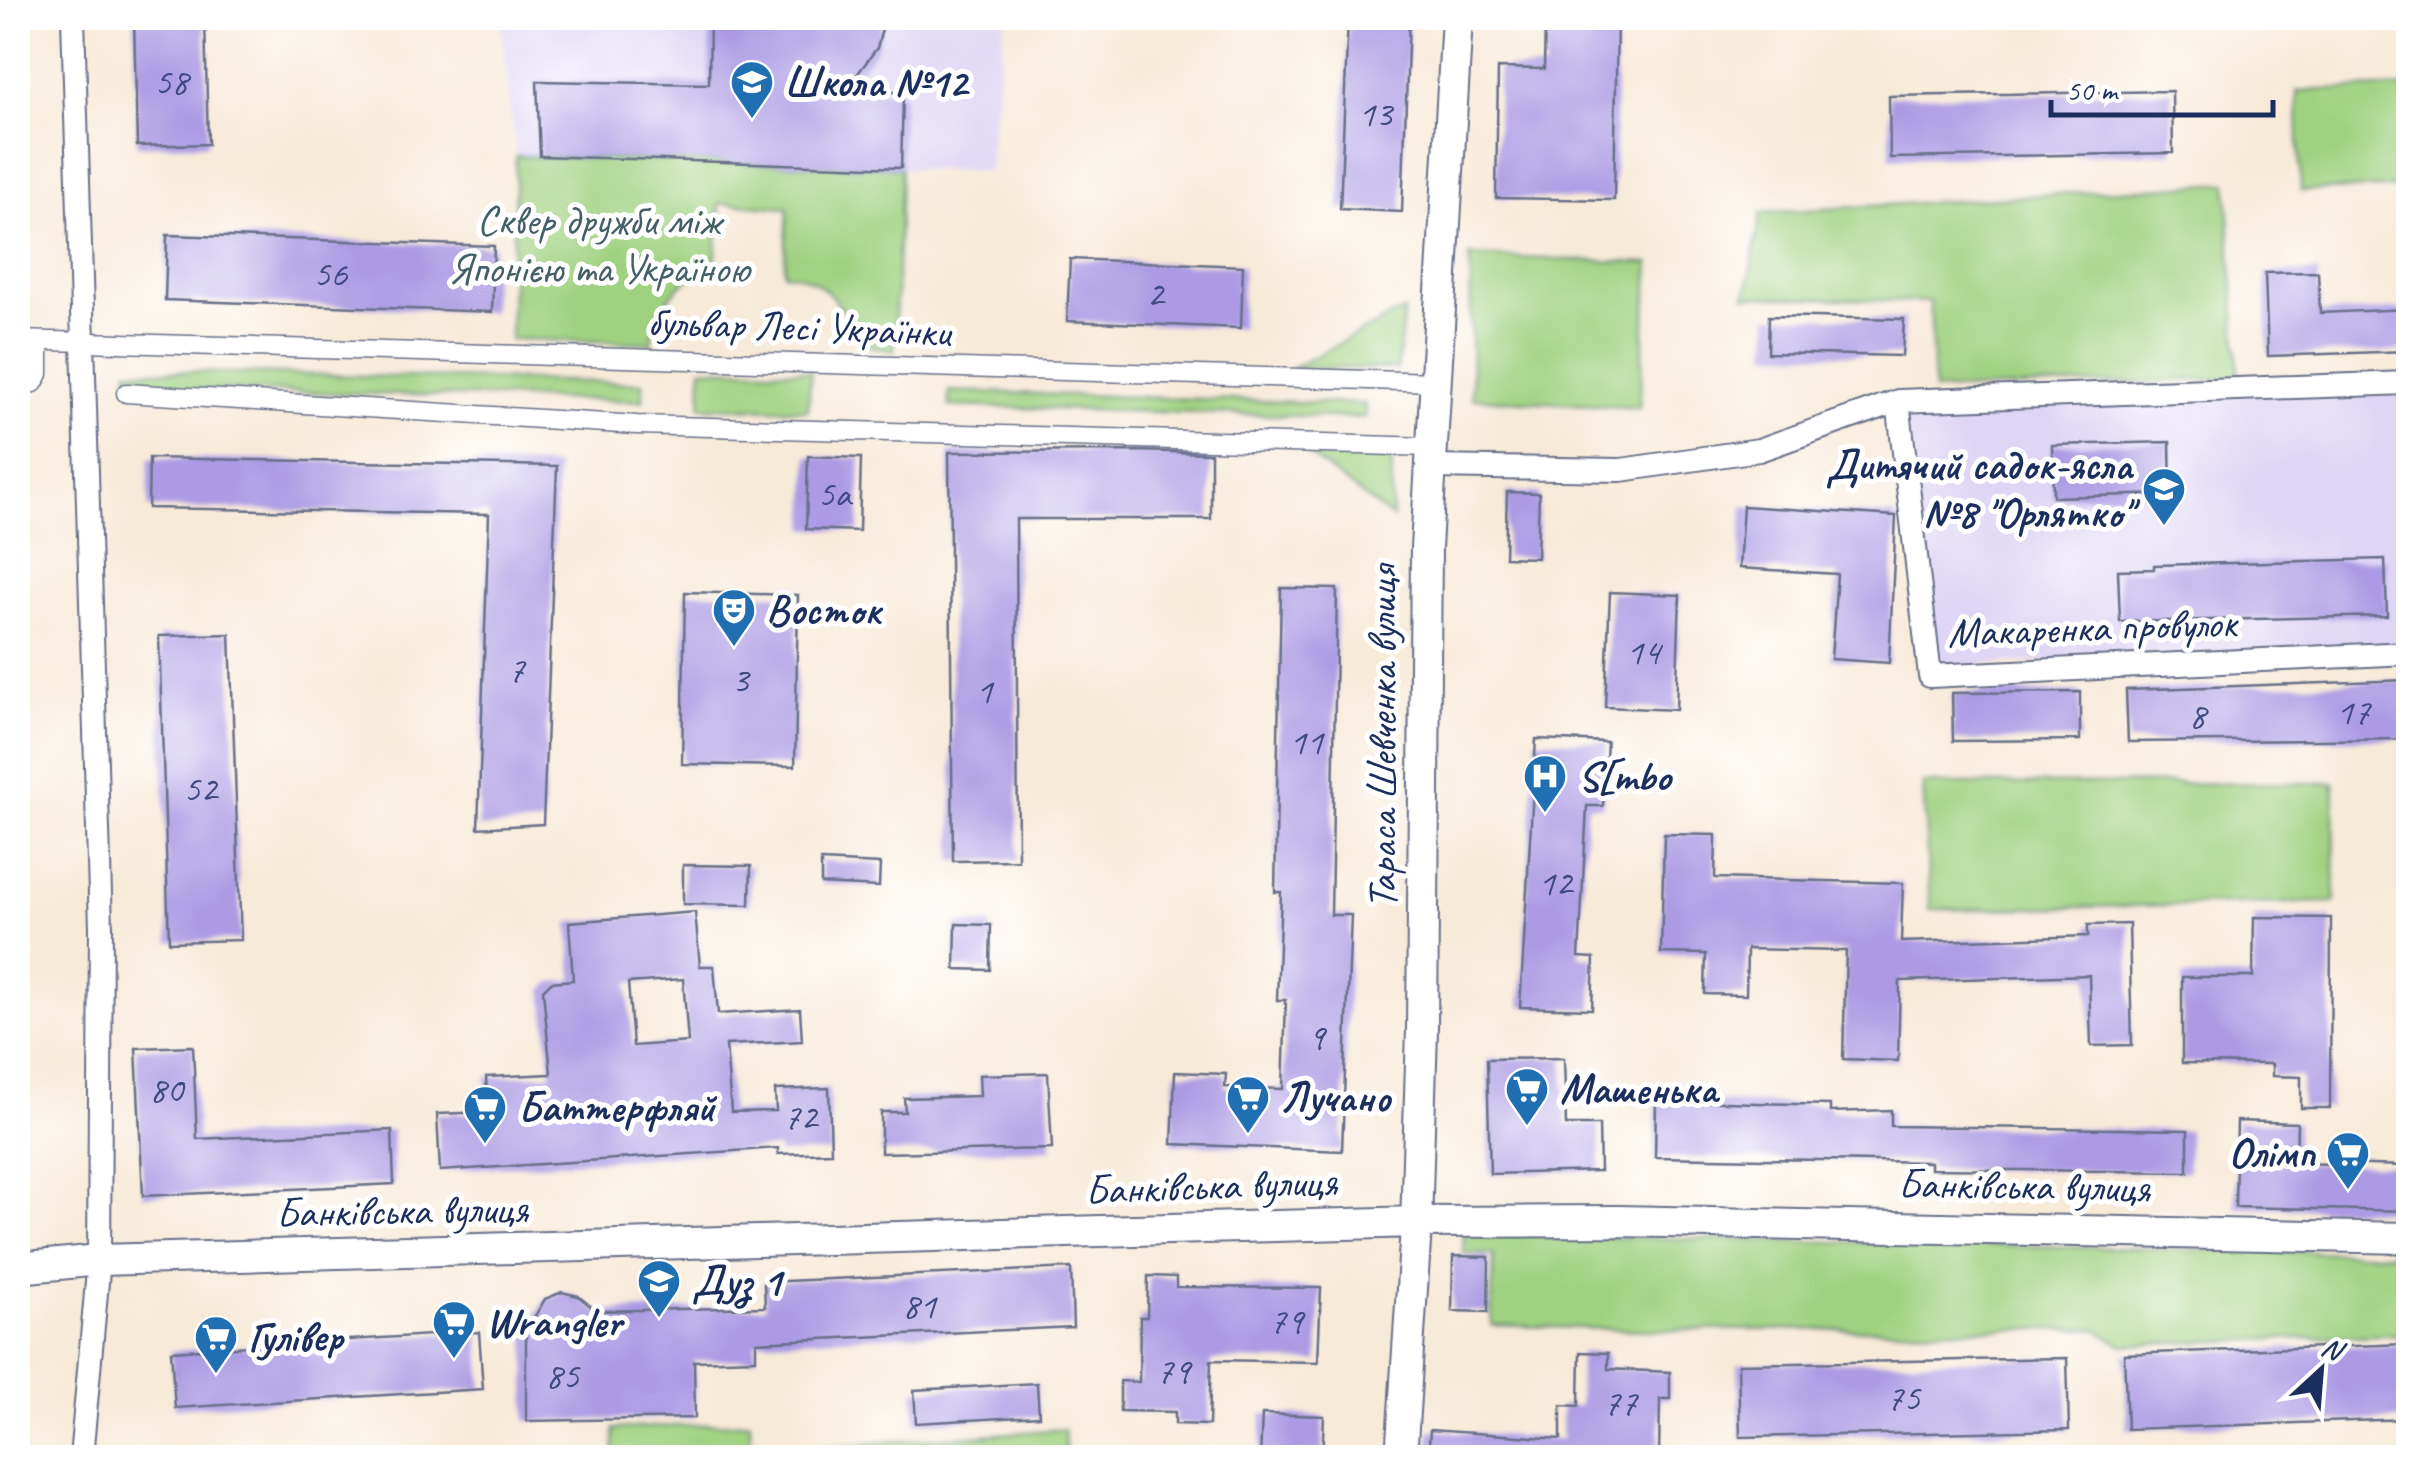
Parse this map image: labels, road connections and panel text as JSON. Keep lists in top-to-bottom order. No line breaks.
{"streets":{"street":["бульвар Лесі Українки","Макаренка провулок","Тараса Шевченка вулиця","Банківська вулиця"]},"crossings":[["бульвар Лесі Українки","Тараса Шевченка вулиця"],["Тараса Шевченка вулиця","Банківська вулиця"]],"parks":["Сквер дружби між Японією та Україною"],"places":{"school or university":["Школа №12","Дитячий садок-ясла №8 \"Орлятко\"","Дуз 1"],"theatre":["Восток"],"hospital":["S[mbo"],"supermarket":["Машенька","Лучано","Баттерфляй","Олімп","Wrangler","Гулівер"]},"house_numbers":["58","13","56","2","5а","14","7","3","1","17","8","11","52","12","9","80","72","81","79","79","85","75","77"],"scale_bar":"50 m","north":"top right"}
